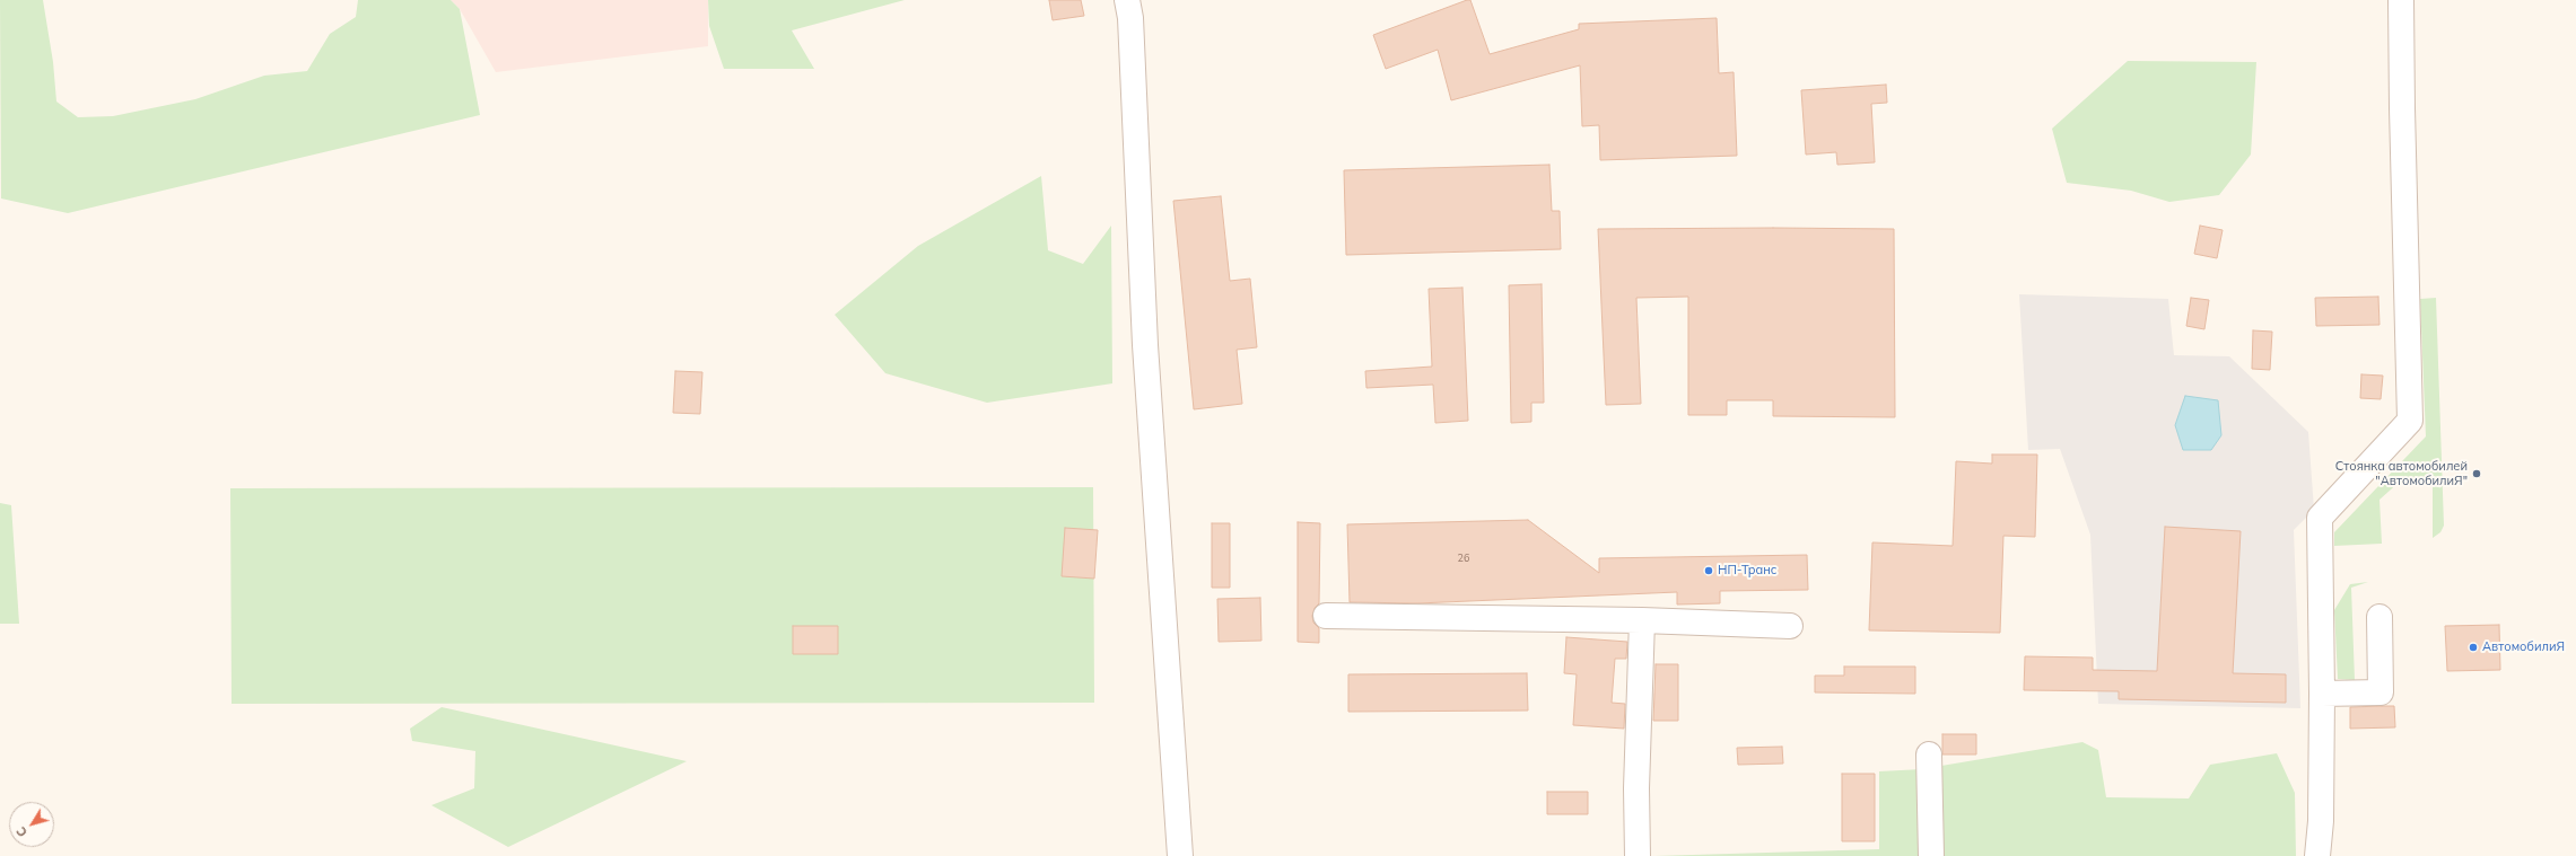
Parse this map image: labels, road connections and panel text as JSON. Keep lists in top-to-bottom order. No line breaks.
{"places":["Стоянка автомобилей \"АвтомобилиЯ\"","НП-Транс","АвтомобилиЯ"],"house_numbers":["26"],"north":"bottom left"}
